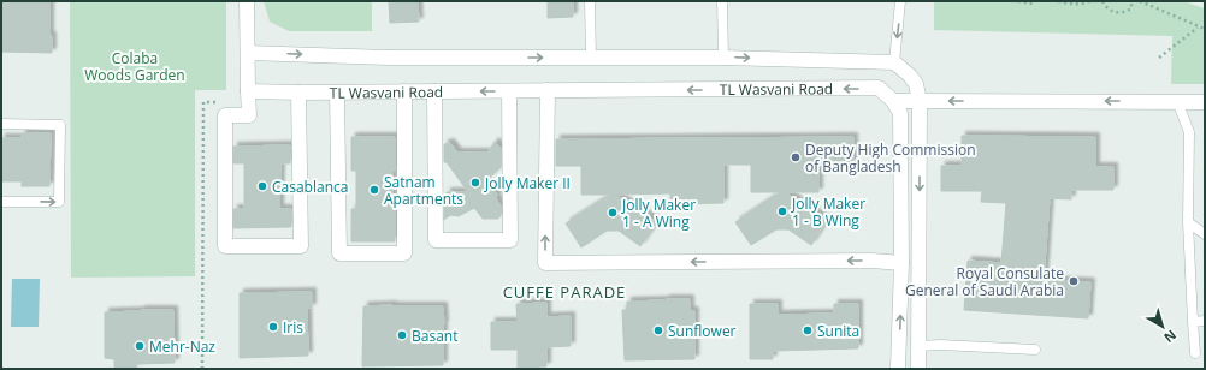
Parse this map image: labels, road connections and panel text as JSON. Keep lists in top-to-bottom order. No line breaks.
{"streets":{"street":["TL Wasvani Road"]},"districts":["CUFFE PARADE"],"parks":["Colaba Woods Garden"],"places":["Deputy High Commission of Bangladesh","Jolly Maker II","Casablanca","Satnam Apartments","Jolly Maker 1 - B Wing","Jolly Maker 1 - A Wing","Royal Consulate General of Saudi Arabia","Iris","Sunflower","Sunita","Basant","Mehr-Naz"],"north":"bottom right"}
